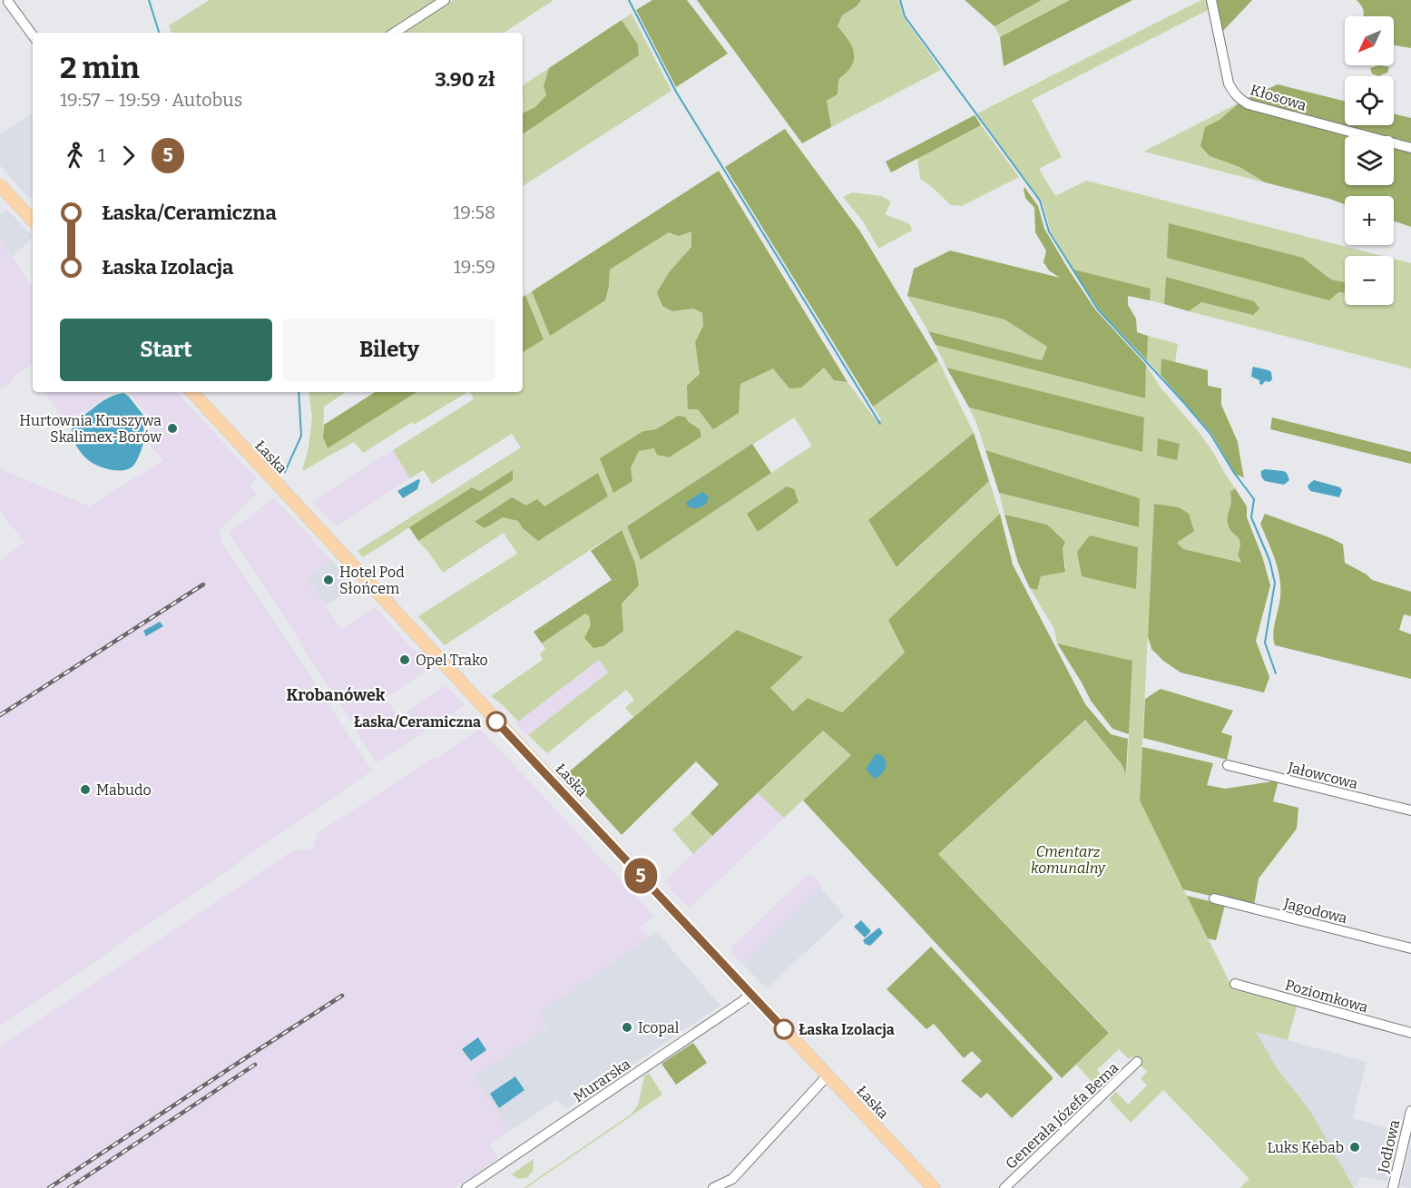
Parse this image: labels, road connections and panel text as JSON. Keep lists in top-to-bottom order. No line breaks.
{"streets":{"main road":["Łaska"],"street":["Kłosowa","Jałowcowa","Jagodowa","Poziomkowa","Murarska","Generała Józefa Bema","Jodłowa"]},"crossings":[["Łaska","Murarska"]],"districts":["Krobanówek"],"parks":["Cmentarz komunalny"],"places":["Hurtownia Kruszywa Skalimex-Borów","Hotel Pod Słońcem","Opel Trako","Łaska/Ceramiczna","Mabudo","Icopal","Łaska Izolacja","Luks Kebab"],"lines":["bus line 5"],"north":"bottom left","page":{"on_map":"5","map_buttons":["+","−"],"heading":["2 min","19:57 – 19:59 · Autobus","3.90 zł"],"legs":["1","5"],"list":[{"name":"Łaska/Ceramiczna","value":"19:58"},{"name":"Łaska Izolacja","value":"19:59"}],"buttons":["Start","Bilety"]}}
